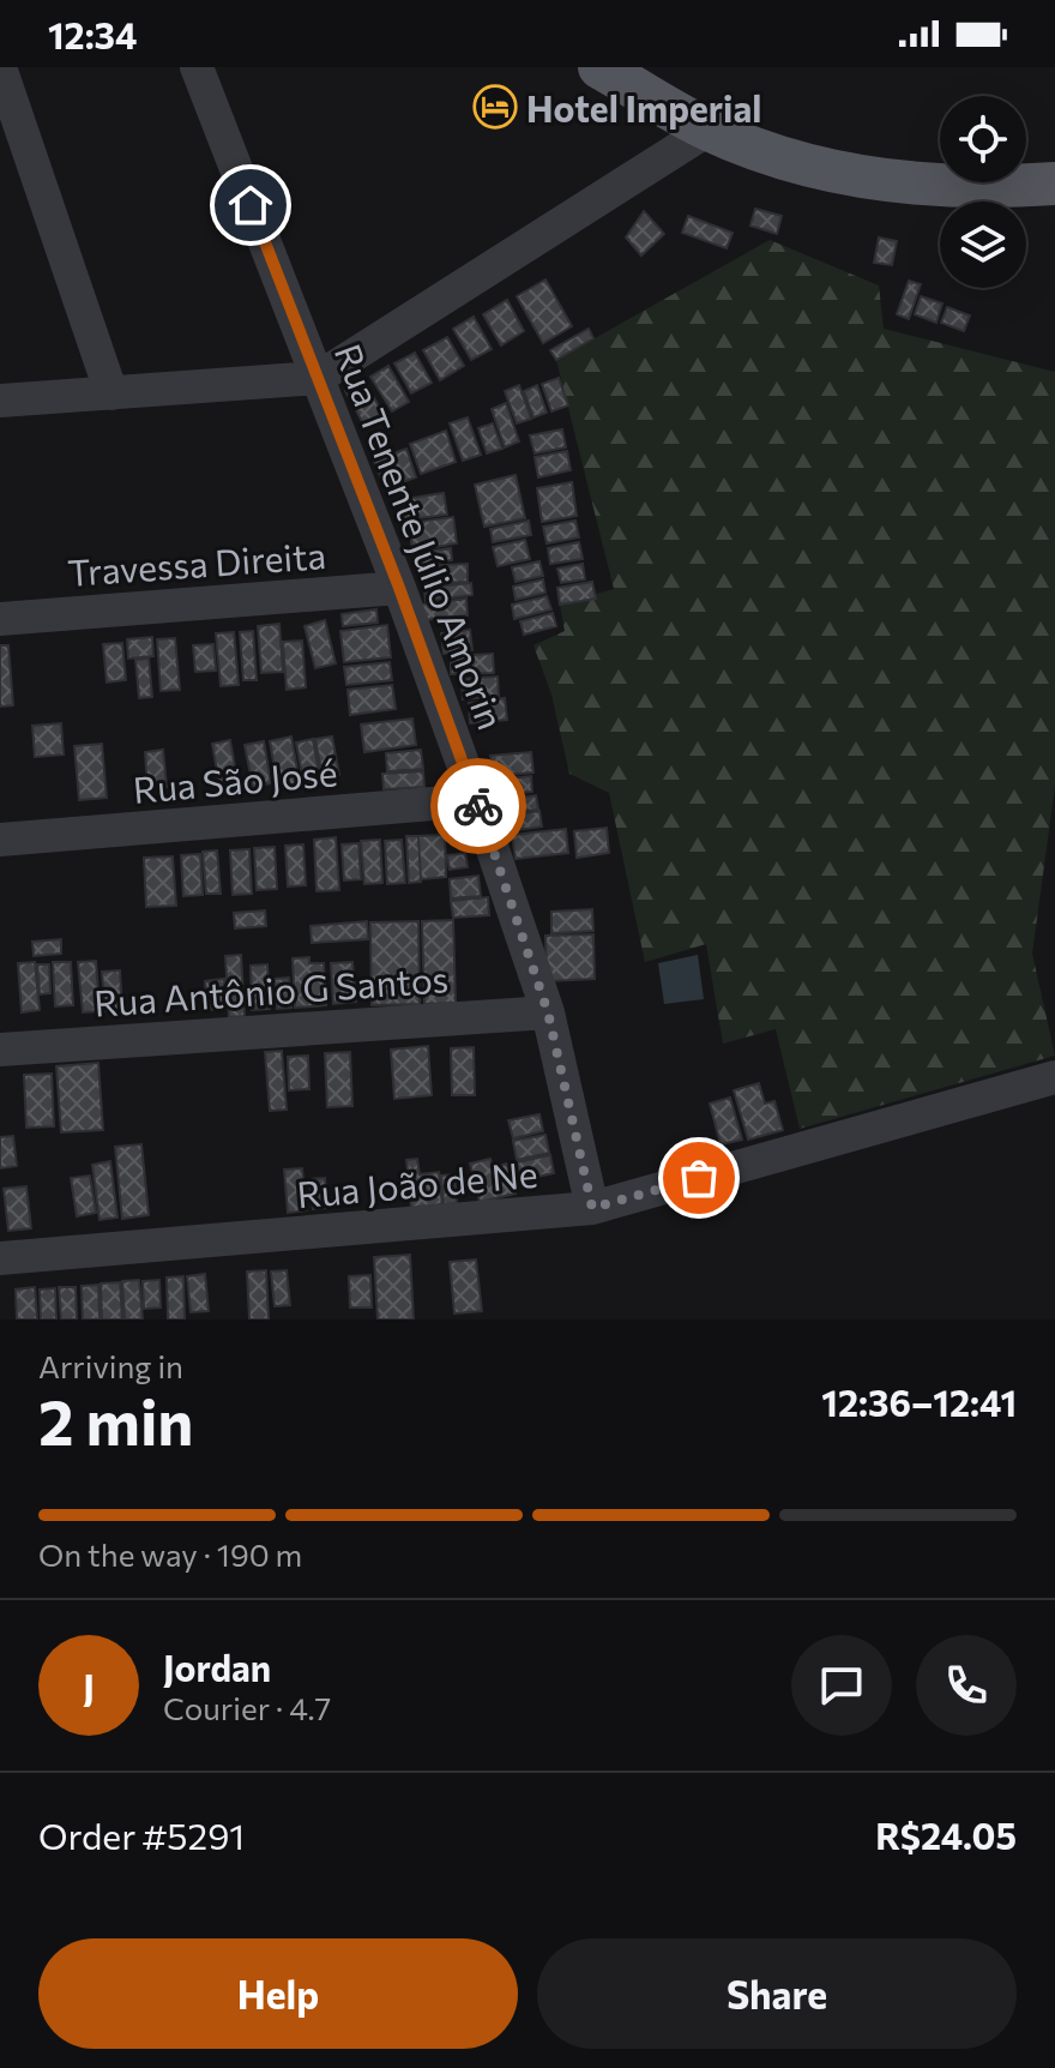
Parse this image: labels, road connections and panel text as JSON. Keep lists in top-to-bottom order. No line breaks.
{"streets":{"street":["Rua Tenente Júlio Amorin","Travessa Direita","Rua São José","Rua Antônio G Santos","Rua João de Ne"]},"crossings":[["Rua Tenente Júlio Amorin","Travessa Direita"],["Rua Tenente Júlio Amorin","Rua São José"],["Rua Tenente Júlio Amorin","Rua Antônio G Santos"],["Rua Tenente Júlio Amorin","Rua João de Ne"]],"places":{"hotel":["Hotel Imperial"]},"page":{"status":"12:34","heading":["2 min","Arriving in","12:36–12:41"],"panel":["Jordan","Courier · 4.7","Order #5291","R$24.05"],"bar":"On the way · 190 m","round":"J","buttons":["Help","Share"]}}
